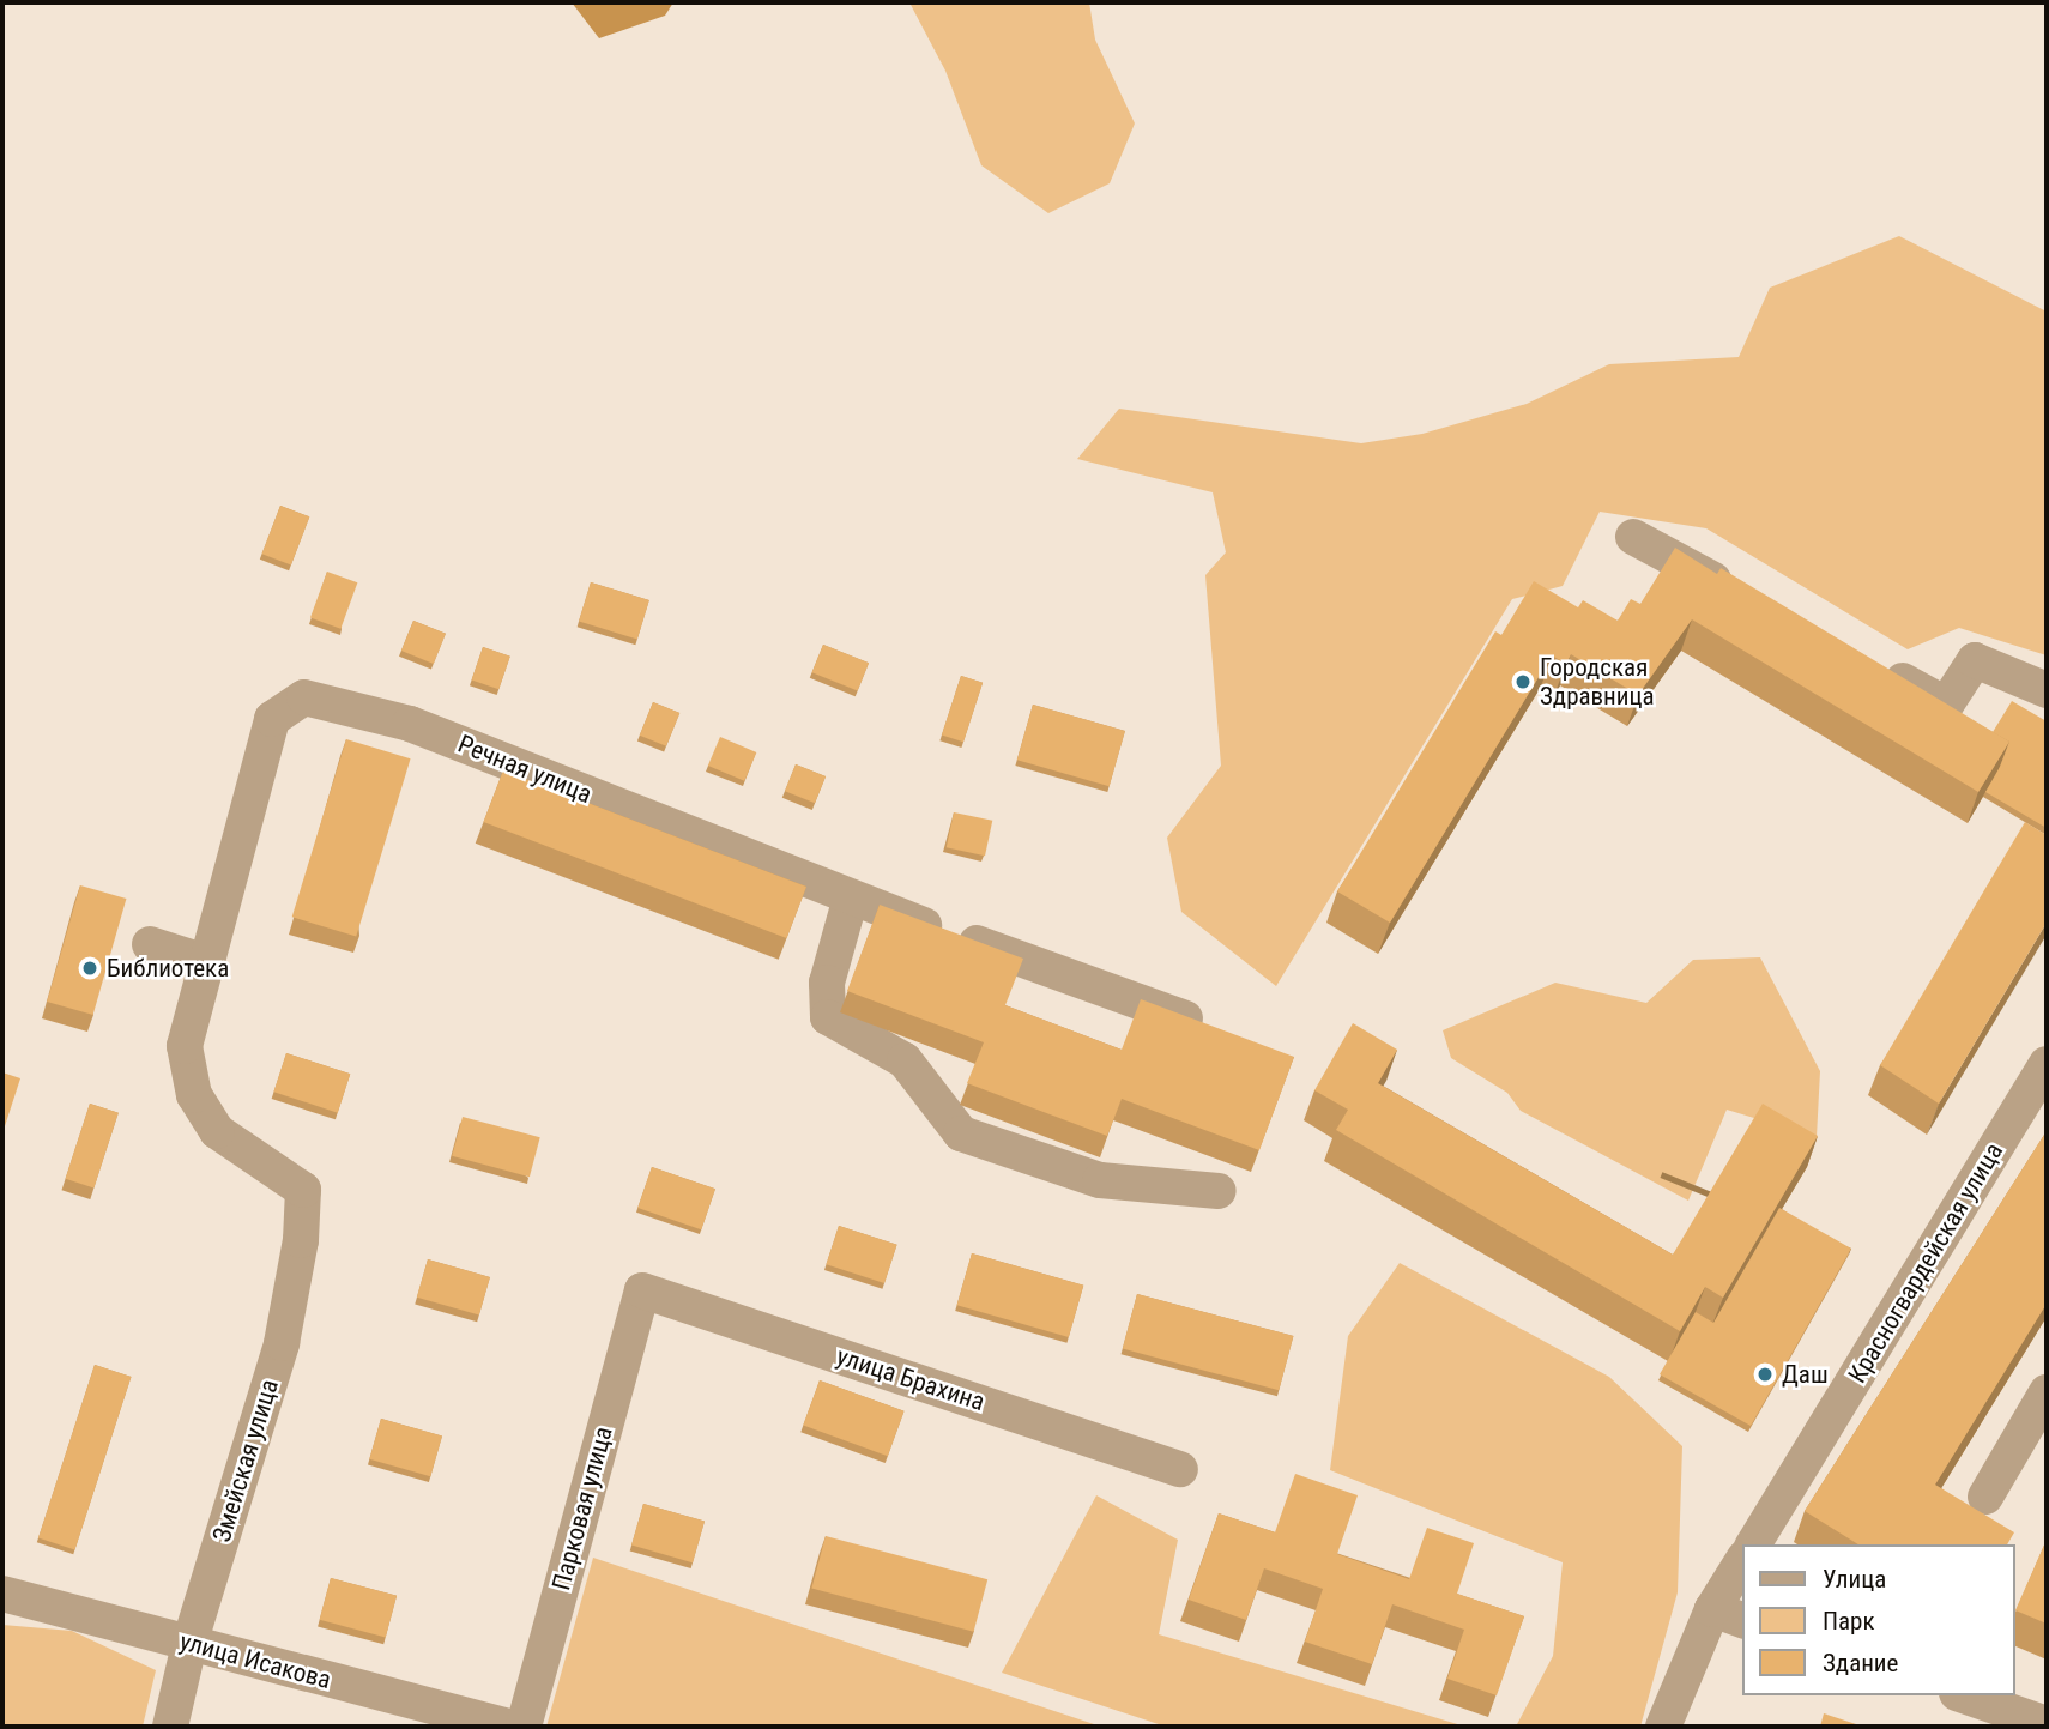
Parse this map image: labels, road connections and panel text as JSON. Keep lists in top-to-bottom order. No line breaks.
{"streets":{"street":["Речная улица","Красногвардейская улица","улица Брахина","Змейская улица","Парковая улица","улица Исакова"]},"crossings":[["Речная улица","Змейская улица"],["улица Брахина","Парковая улица"],["Змейская улица","улица Исакова"]],"places":["Городская Здравница","Библиотека","Даш"],"legend":["Улица","Парк","Здание"]}
